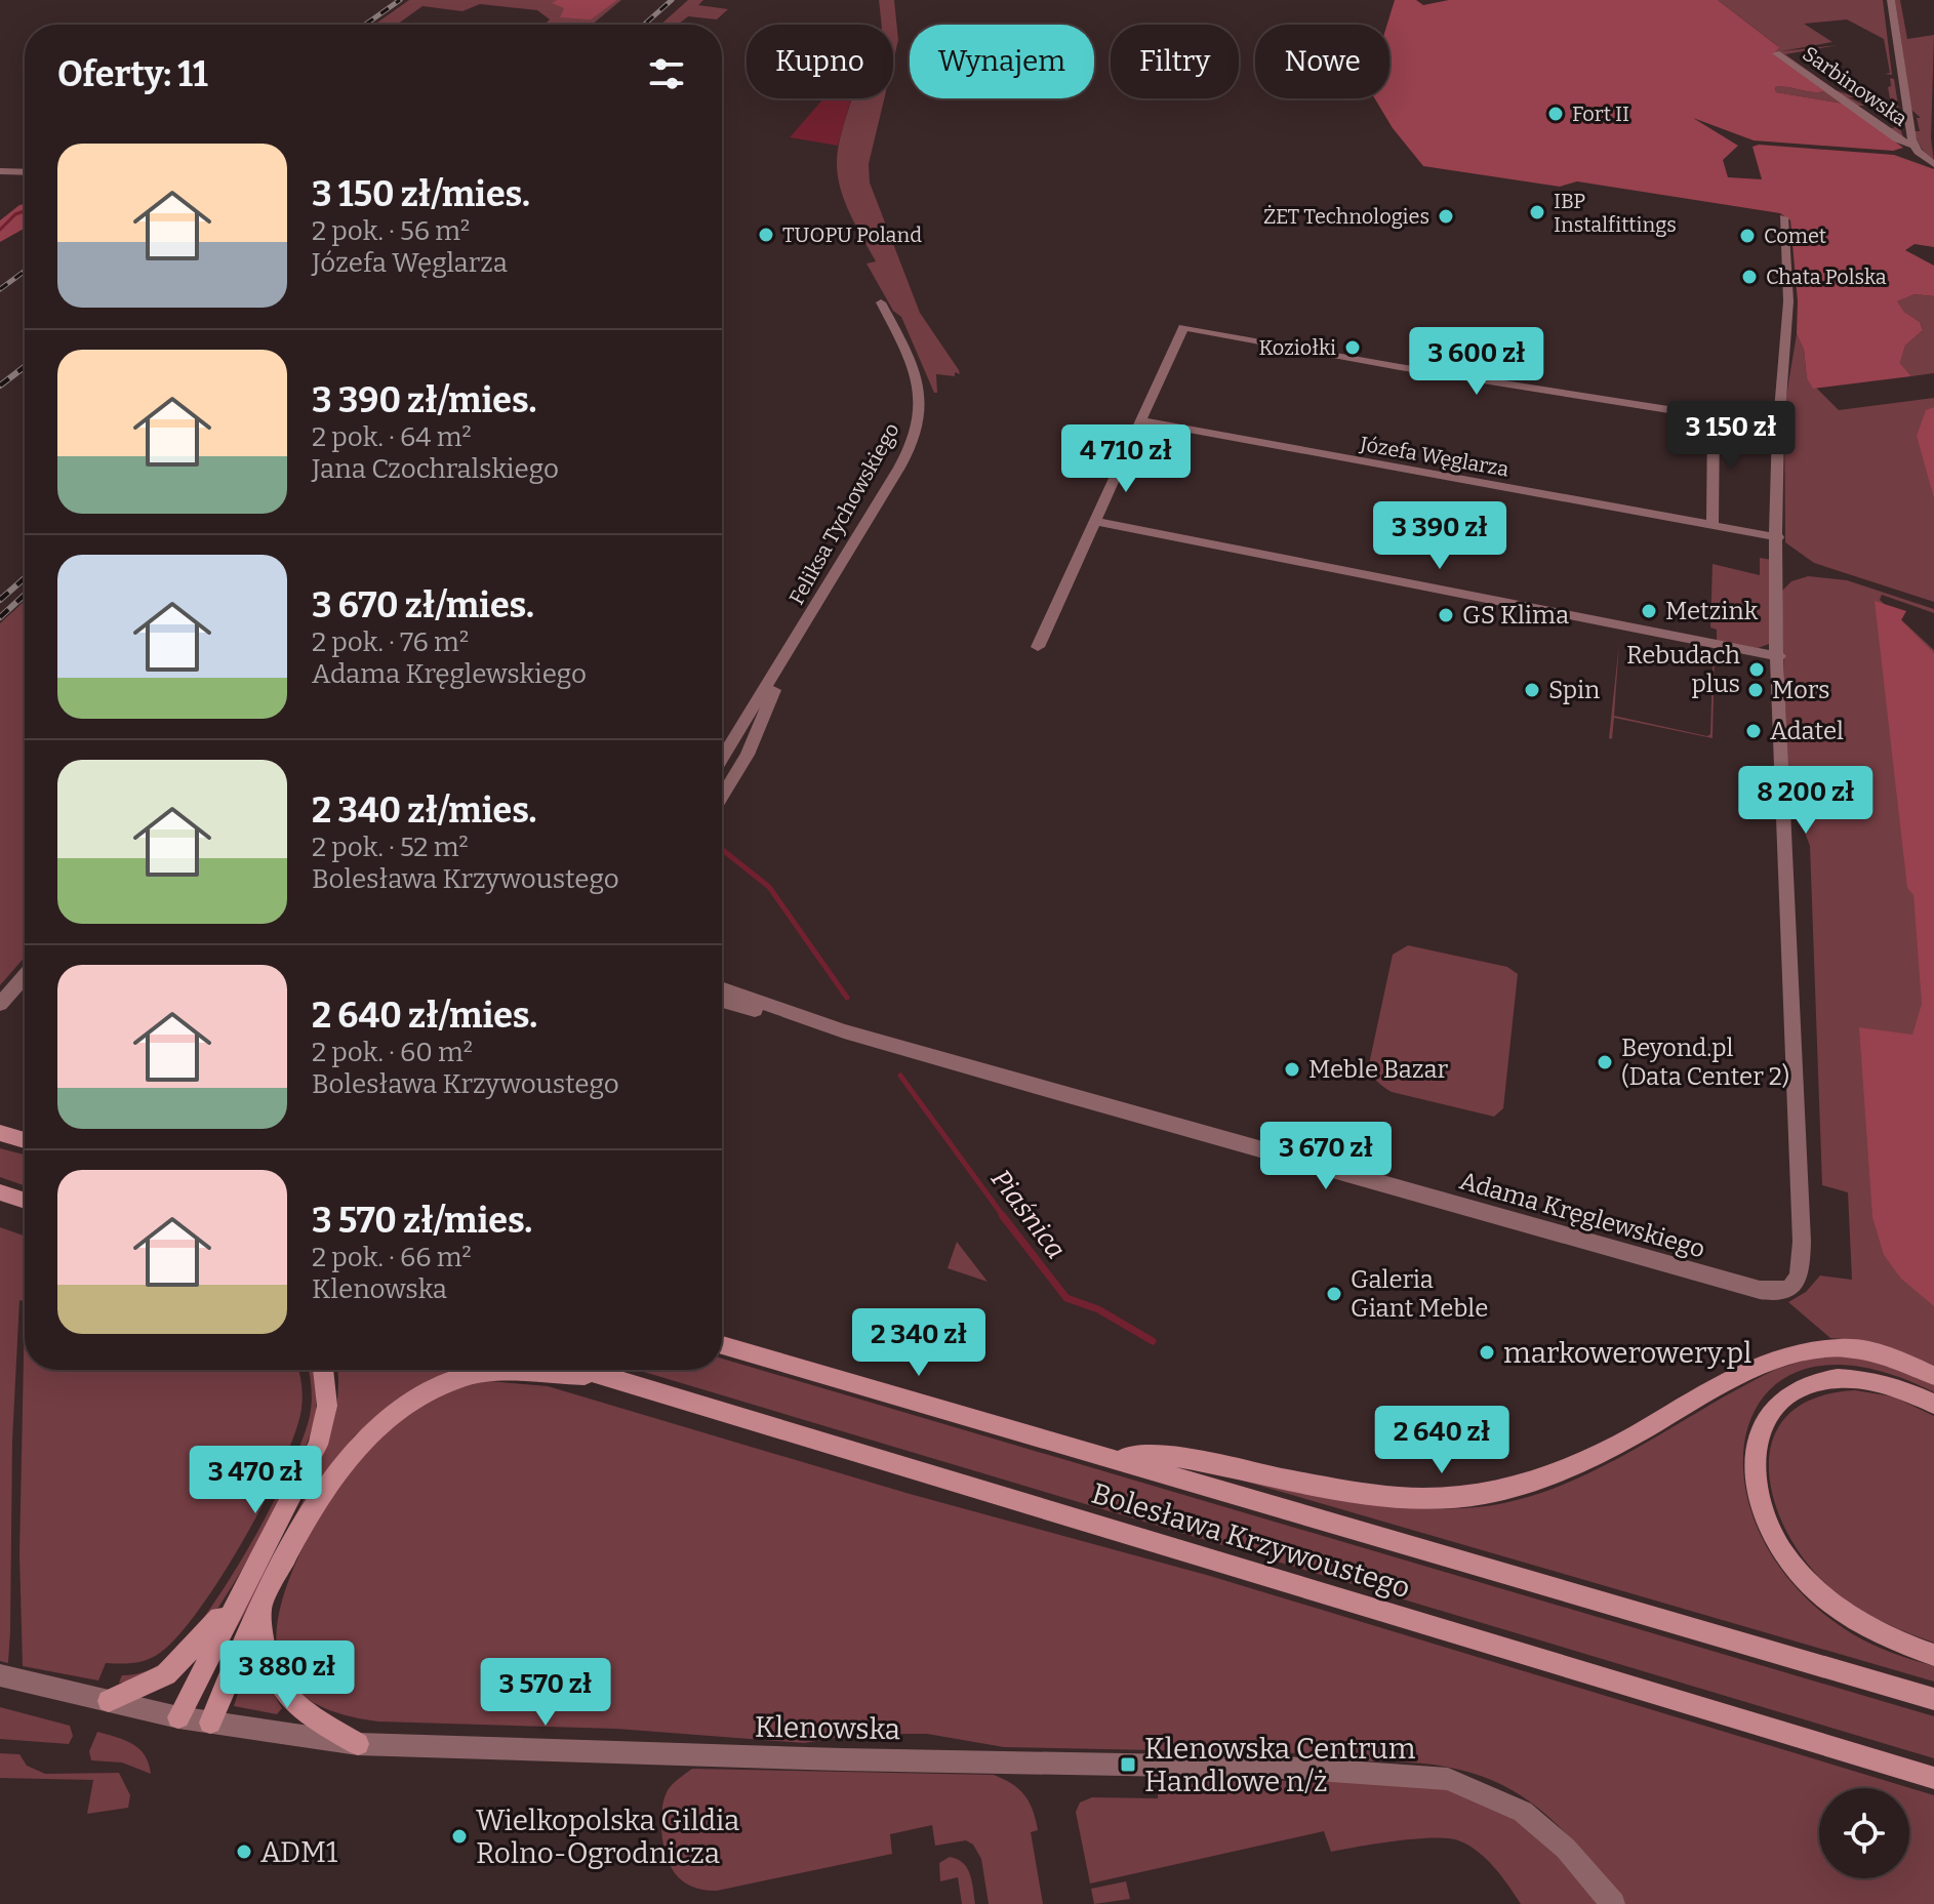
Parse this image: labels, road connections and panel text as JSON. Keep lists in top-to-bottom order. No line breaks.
{"streets":{"main road":["Bolesława Krzywoustego"],"street":["Sarbinowska","Józefa Węglarza","Feliksa Tychowskiego","Adama Kręglewskiego","Klenowska"]},"water":["Piaśnica"],"places":{"other":["Fort II","IBP Instalfittings","ŻET Technologies","TUOPU Poland","Comet","Chata Polska","Koziołki","Metzink","GS Klima","Rebudach plus","Spin","Mors","Adatel","Beyond.pl (Data Center 2)","Meble Bazar","Galeria Giant Meble","markowerowery.pl","Wielkopolska Gildia Rolno-Ogrodnicza","ADM1"],"transit":["Klenowska Centrum Handlowe n/ż"]},"page":{"chip":["Kupno","Wynajem","Filtry","Nowe"],"heading":"Oferty: 11","list":[{"name":"3 150 zł/mies.","note":"2 pok. · 56 m² · Józefa Węglarza"},{"name":"3 390 zł/mies.","note":"2 pok. · 64 m² · Jana Czochralskiego"},{"name":"3 670 zł/mies.","note":"2 pok. · 76 m² · Adama Kręglewskiego"},{"name":"2 340 zł/mies.","note":"2 pok. · 52 m² · Bolesława Krzywoustego"},{"name":"2 640 zł/mies.","note":"2 pok. · 60 m² · Bolesława Krzywoustego"},{"name":"3 570 zł/mies.","note":"2 pok. · 66 m² · Klenowska"}],"price":["3 600 zł","3 150 zł","4 710 zł","3 390 zł","8 200 zł","3 670 zł","2 340 zł","2 640 zł","3 470 zł","3 880 zł","3 570 zł"]}}
